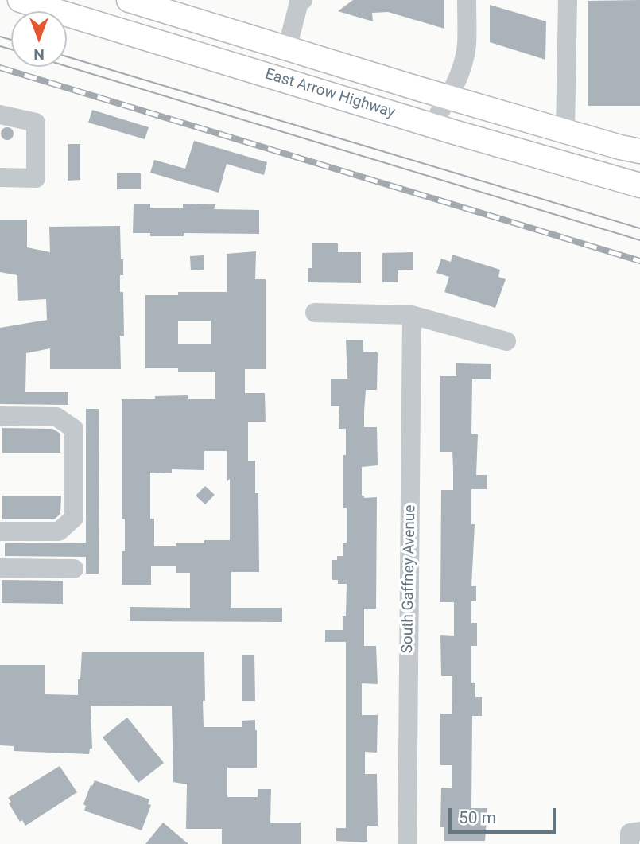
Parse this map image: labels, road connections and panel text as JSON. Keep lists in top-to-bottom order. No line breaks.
{"streets":{"main road":["East Arrow Highway"],"street":["South Gaffney Avenue"]},"scale_bar":"50 m","north":"bottom"}
